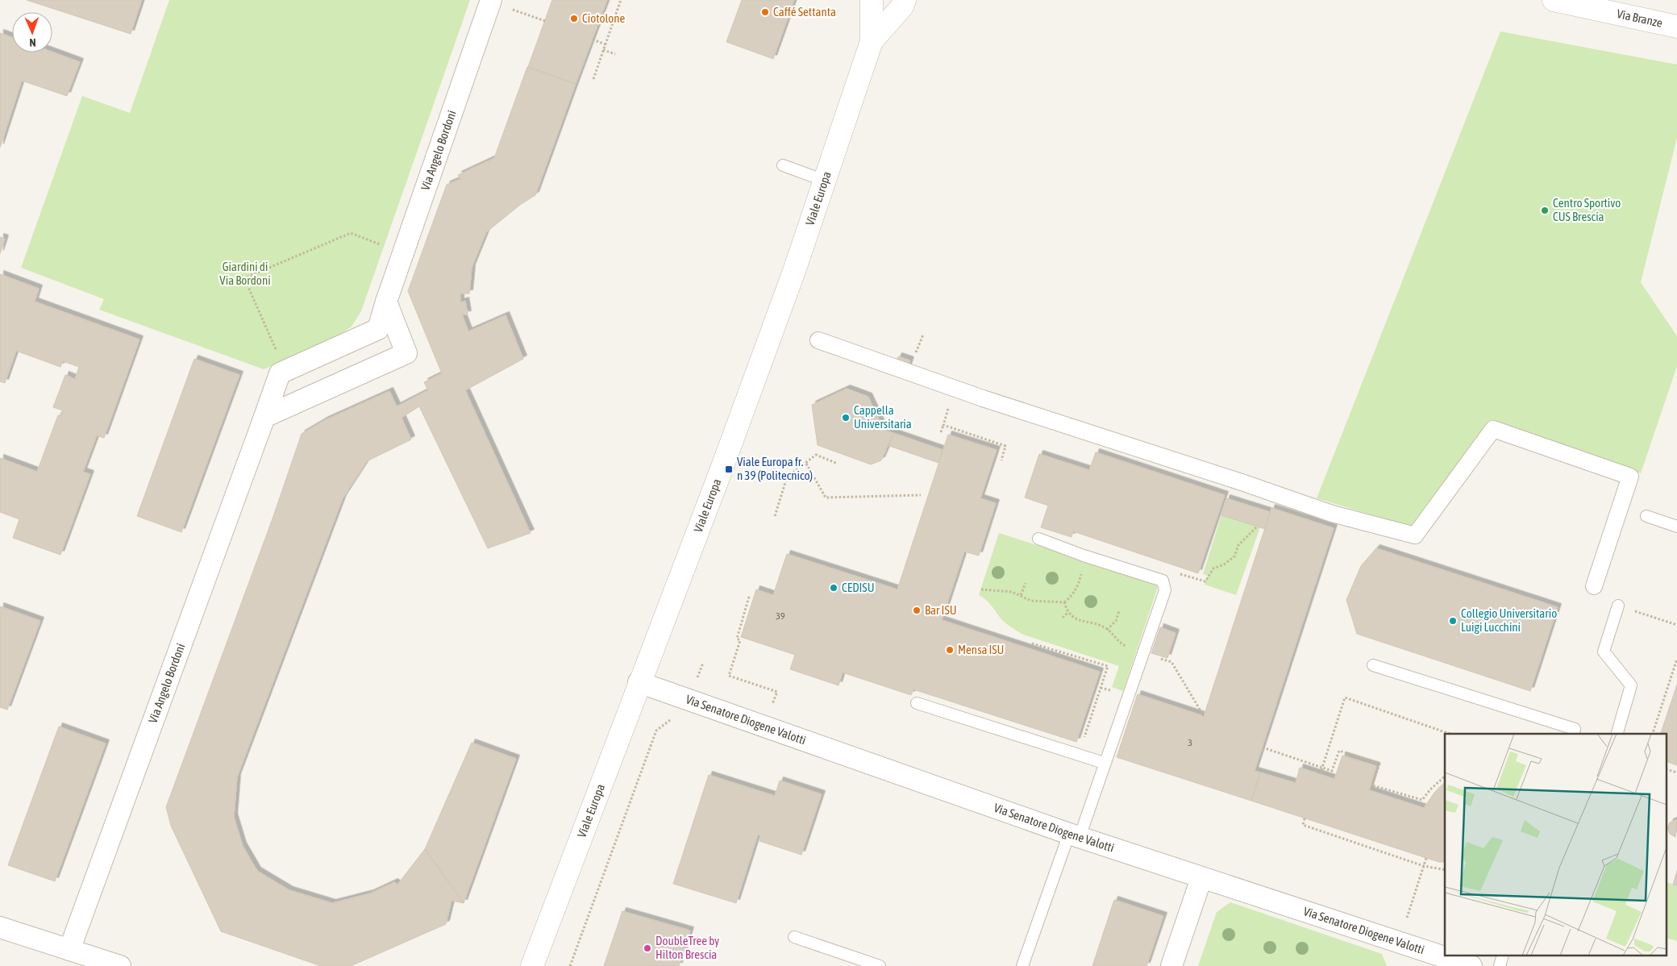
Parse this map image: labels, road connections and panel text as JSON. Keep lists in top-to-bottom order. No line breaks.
{"streets":{"street":["Via Branze","Via Angelo Bordoni","Viale Europa","Via Senatore Diogene Valotti"]},"crossings":[["Viale Europa","Via Senatore Diogene Valotti"]],"parks":["Giardini di Via Bordoni"],"places":{"other":["Caffé Settanta","Ciotolone","Centro Sportivo CUS Brescia","Cappella Universitaria","CEDISU","Bar ISU","Collegio Universitario Luigi Lucchini","Mensa ISU","DoubleTree by Hilton Brescia"],"transit":["Viale Europa fr. n 39 (Politecnico)"]},"house_numbers":["39","3"],"north":"bottom"}
